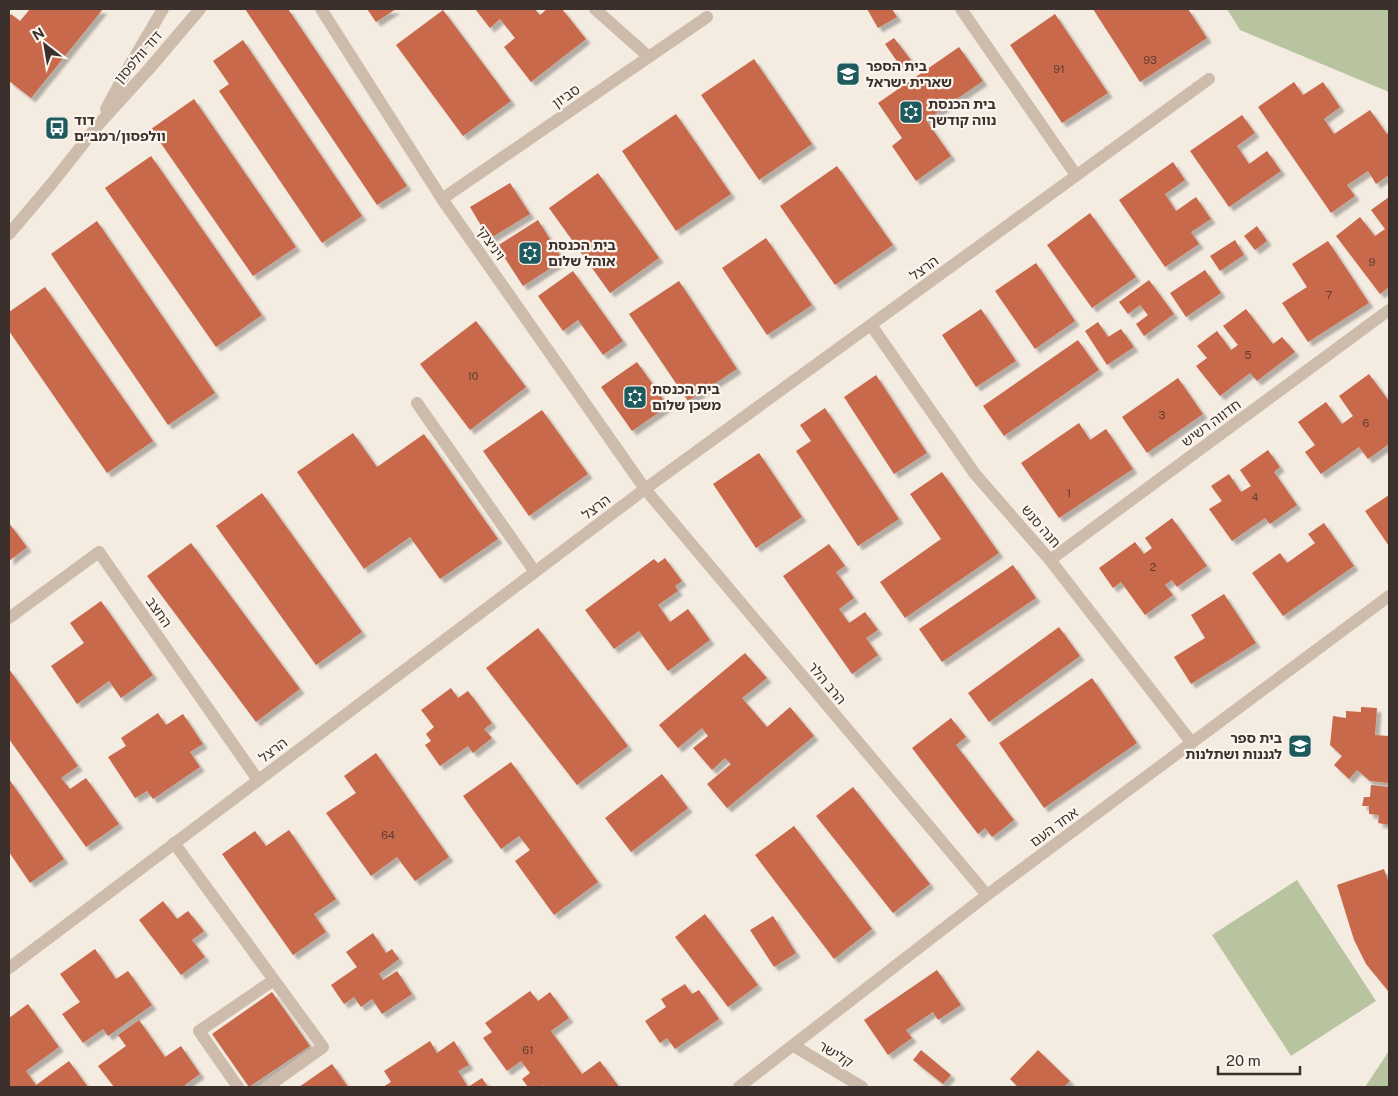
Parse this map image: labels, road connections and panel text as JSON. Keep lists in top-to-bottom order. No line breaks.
{"streets":{"street":["דוד וולפסון","סביון","ויניצקי","הרצל","חדווה רשיש","חנה סנש","החצב","הרב הלר","אחד העם","קלישר"]},"crossings":[["סביון","ויניצקי"],["ויניצקי","הרצל"],["ויניצקי","הרב הלר"],["הרצל","חנה סנש"],["הרצל","החצב"],["הרצל","הרב הלר"],["חדווה רשיש","חנה סנש"],["חנה סנש","אחד העם"],["הרב הלר","אחד העם"],["אחד העם","קלישר"]],"places":{"school or university":["בית הספר שארית ישראל","בית ספר לגננות ושתלנות"],"synagogue":["בית הכנסת נווה קודשך","בית הכנסת אוהל שלום","בית הכנסת משכן שלום"],"bus stop":["דוד וולפסון/רמב״ם"]},"house_numbers":["93","91","9","7","5","10","3","6","1","4","2","64","61"],"scale_bar":"20 m","north":"top left"}
